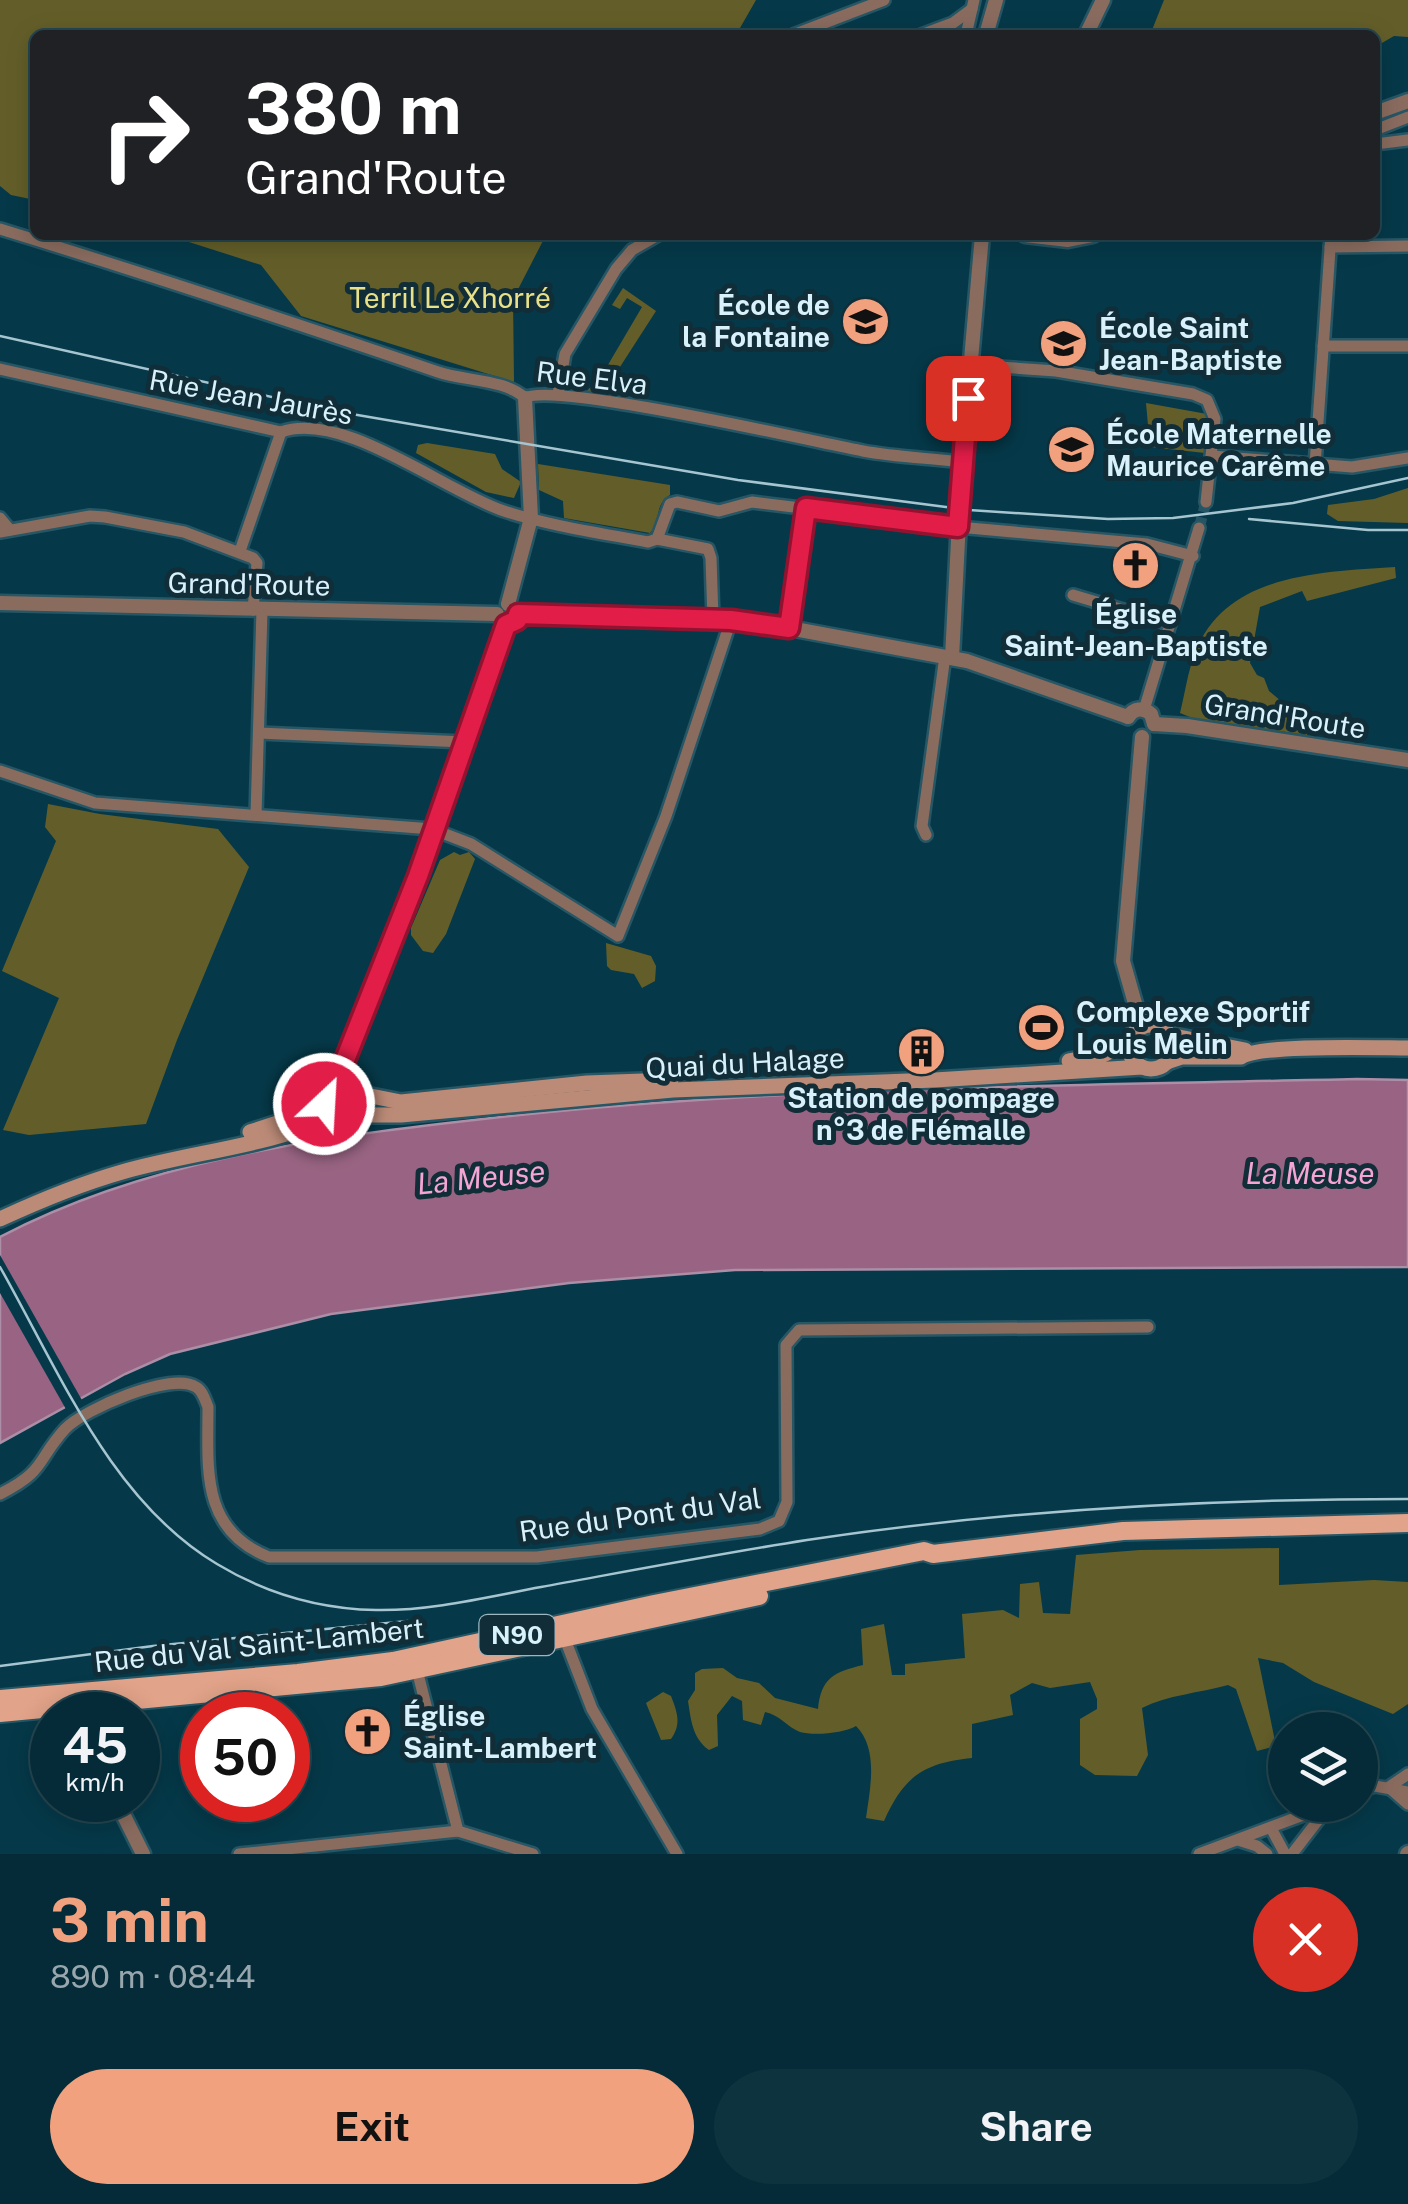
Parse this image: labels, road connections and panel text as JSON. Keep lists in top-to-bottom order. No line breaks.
{"streets":{"main road":["Quai du Halage","N90","Rue du Val Saint-Lambert"],"street":["Rue Elva","Rue Jean Jaurès","Grand'Route","Rue du Pont du Val"]},"crossings":[["Rue Jean Jaurès","Grand'Route"]],"water":["La Meuse"],"parks":["Terril Le Xhorré"],"places":{"school or university":["École de la Fontaine","École Saint Jean-Baptiste","École Maternelle Maurice Carême"],"church":["Église Saint-Jean-Baptiste","Église Saint-Lambert"],"sports":["Complexe Sportif Louis Melin"],"building":["Station de pompage n°3 de Flémalle"]},"page":{"turn":["380 m","Grand'Route"],"speed":"45 km/h","limit":"50","heading":["3 min","890 m · 08:44"],"buttons":["Exit","Share"]}}
